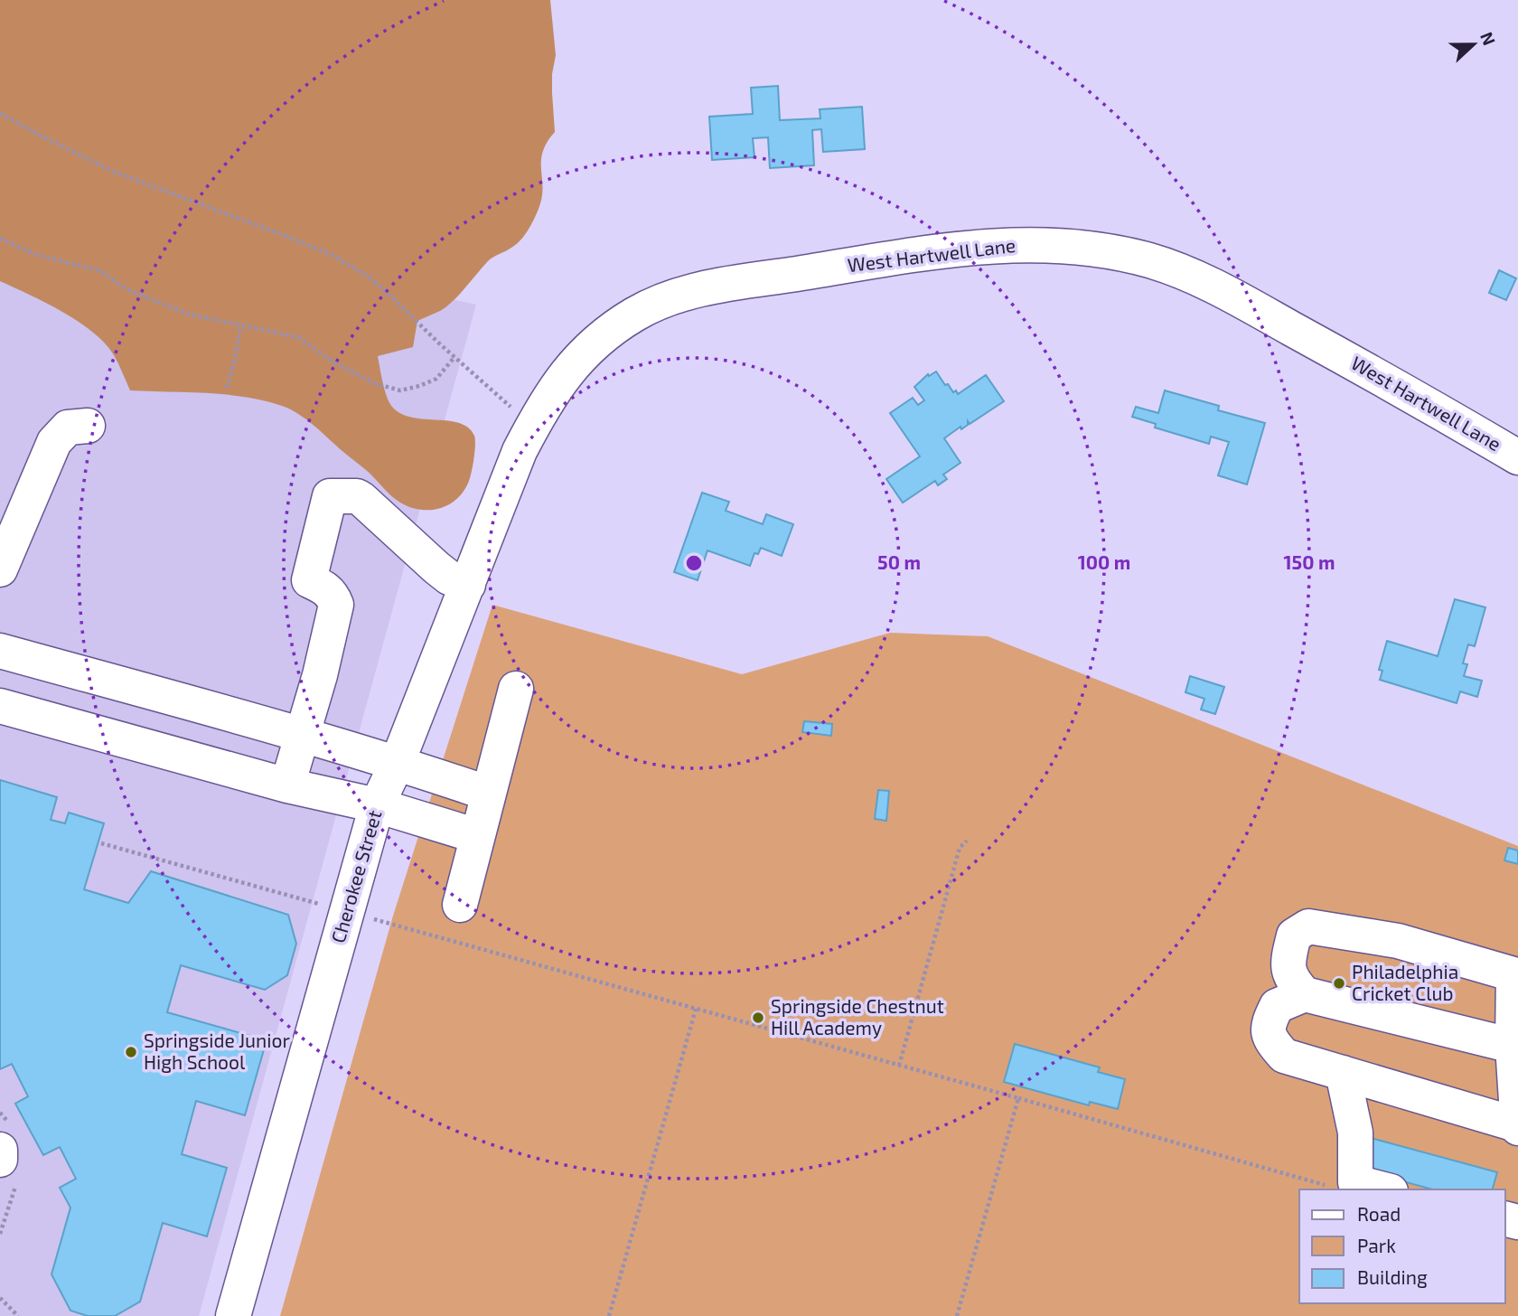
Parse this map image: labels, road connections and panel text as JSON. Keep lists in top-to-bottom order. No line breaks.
{"streets":{"street":["West Hartwell Lane","Cherokee Street"]},"crossings":[["West Hartwell Lane","Cherokee Street"]],"places":["Philadelphia Cricket Club","Springside Chestnut Hill Academy","Springside Junior High School"],"legend":["Road","Park","Building"],"north":"right","rings":["50 m","100 m","150 m"]}
